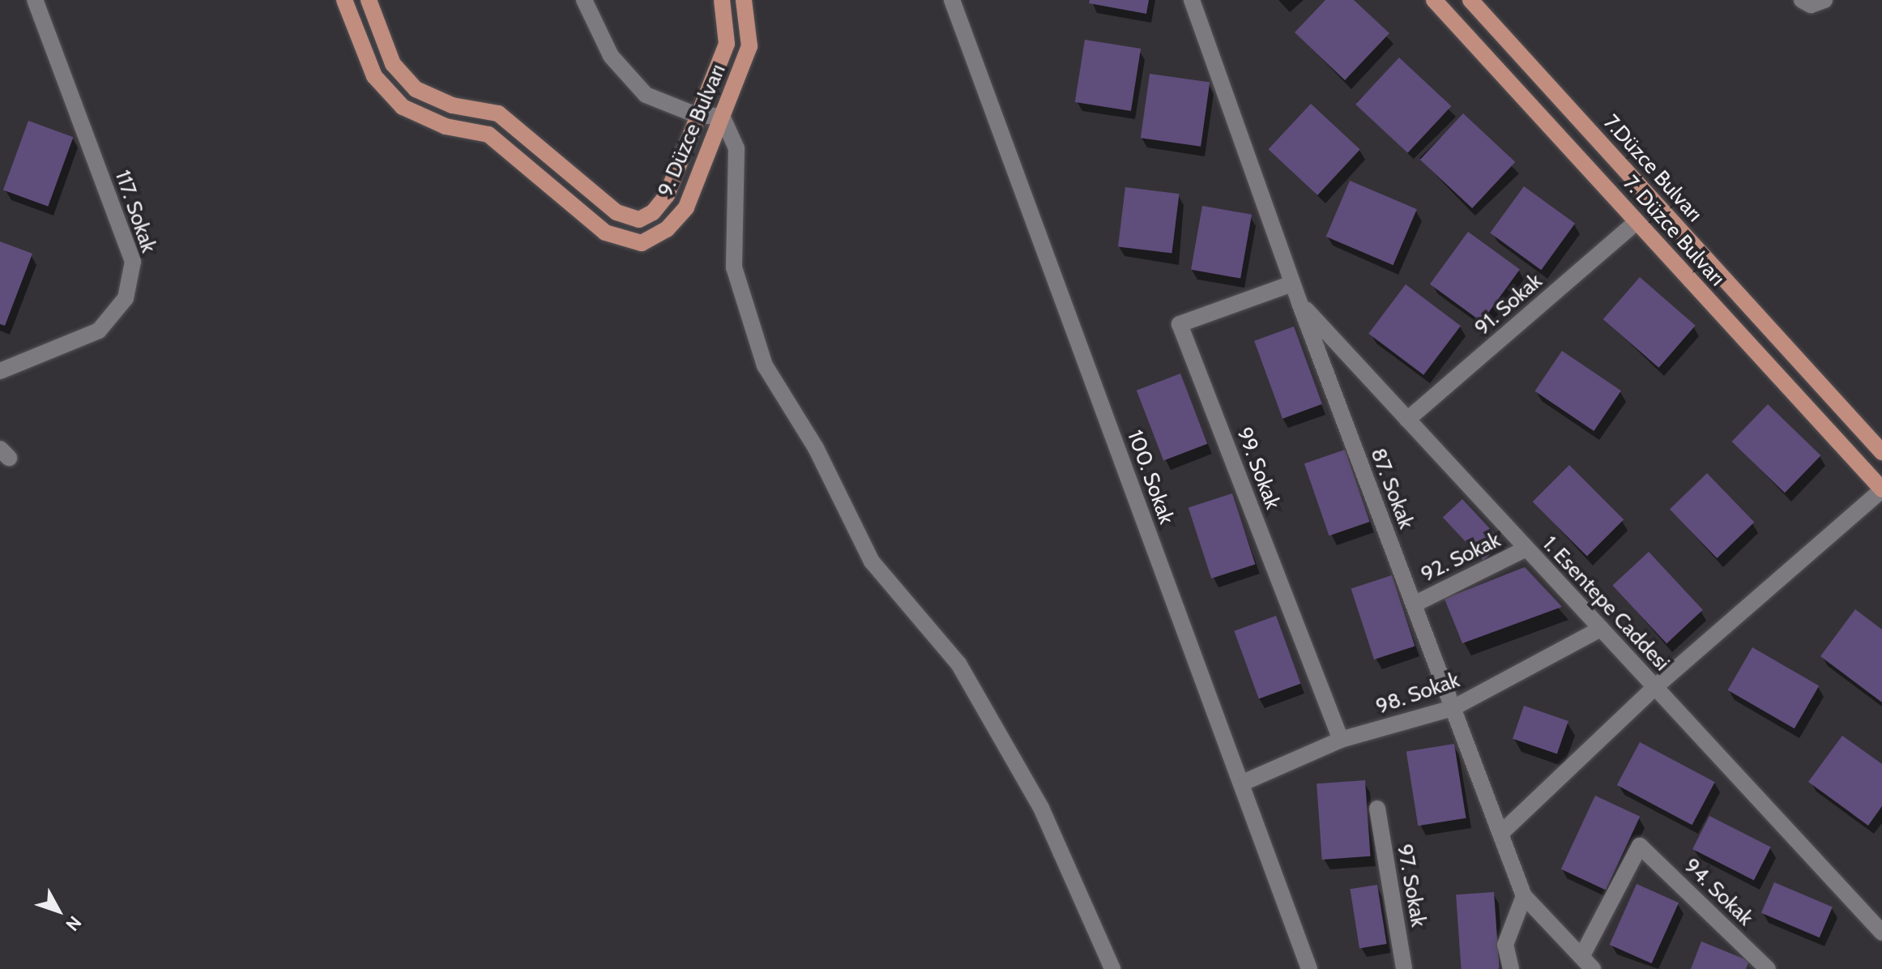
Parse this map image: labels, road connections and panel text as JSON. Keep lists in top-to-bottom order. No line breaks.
{"streets":{"main road":["9. Düzce Bulvarı","7.Düzce Bulvarı","7. Düzce Bulvarı"],"street":["117. Sokak","91. Sokak","99. Sokak","100. Sokak","87. Sokak","92. Sokak","1. Esentepe Caddesi","98. Sokak","97. Sokak","94. Sokak"]},"crossings":[["7. Düzce Bulvarı","91. Sokak"],["91. Sokak","1. Esentepe Caddesi"],["99. Sokak","87. Sokak"],["99. Sokak","98. Sokak"],["100. Sokak","98. Sokak"],["87. Sokak","92. Sokak"],["87. Sokak","1. Esentepe Caddesi"],["87. Sokak","98. Sokak"],["87. Sokak","94. Sokak"],["92. Sokak","1. Esentepe Caddesi"],["1. Esentepe Caddesi","98. Sokak"]],"north":"bottom right"}
